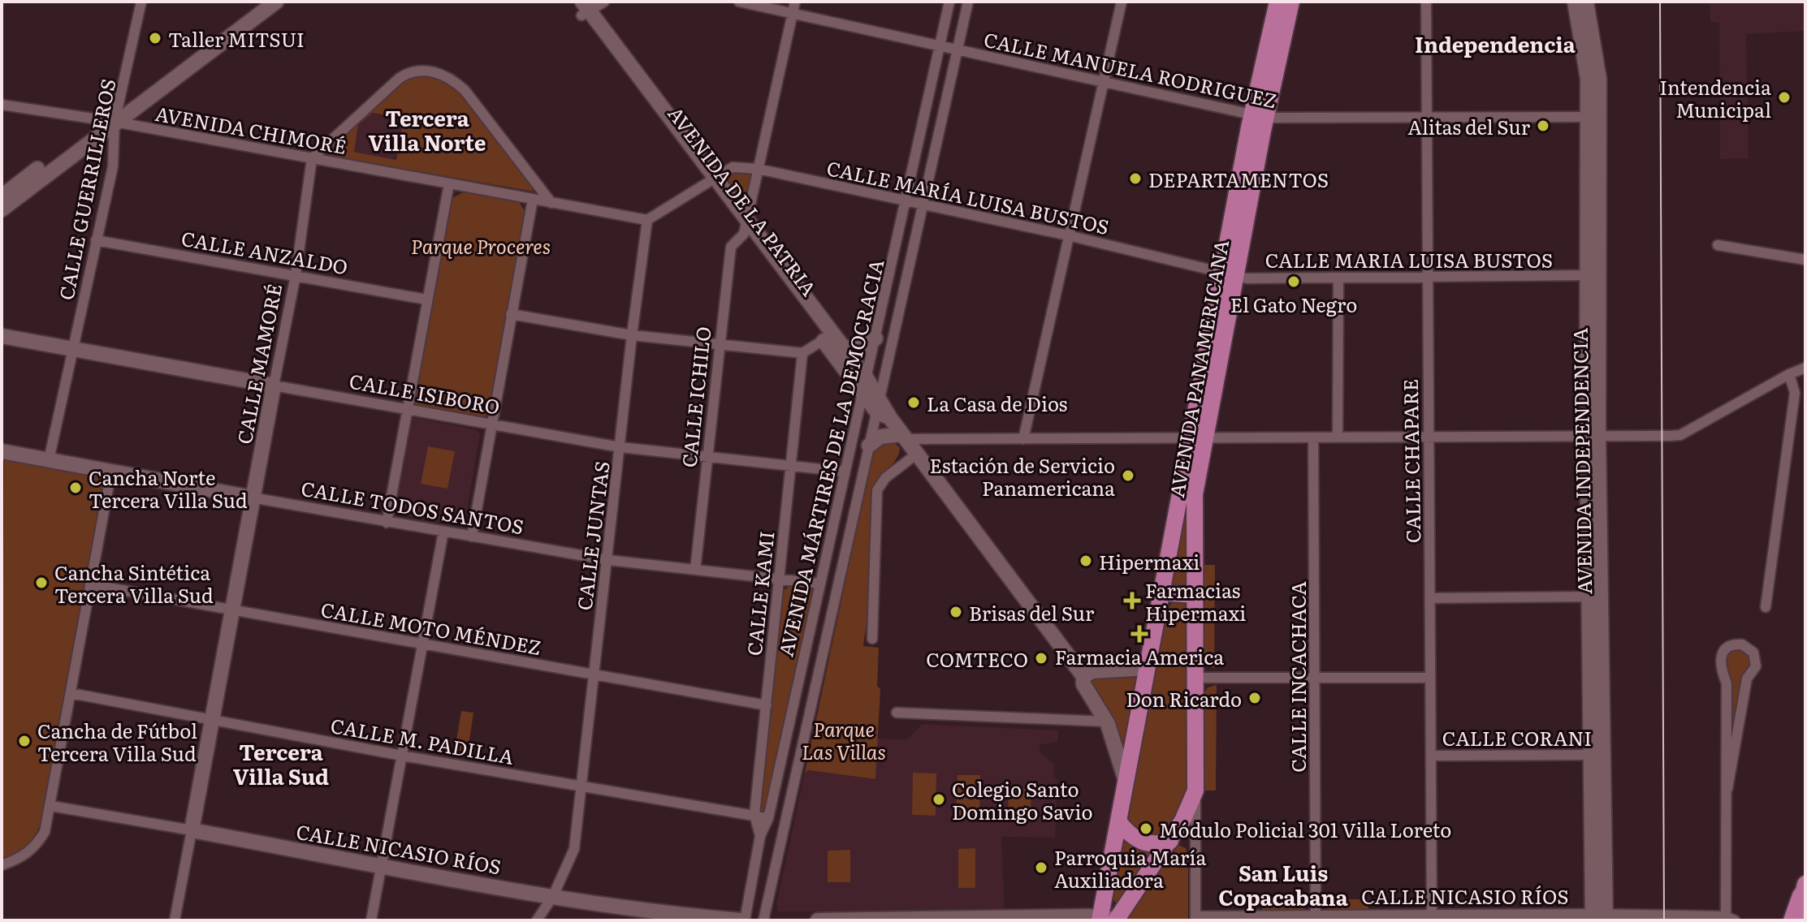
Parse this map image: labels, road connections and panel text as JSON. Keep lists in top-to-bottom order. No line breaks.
{"streets":{"main road":["AVENIDA PANAMERICANA"],"street":["CALLE MANUELA RODRIGUEZ","AVENIDA CHIMORÉ","CALLE GUERRILLEROS","CALLE MARÍA LUISA BUSTOS","AVENIDA DE LA PATRIA","CALLE ANZALDO","CALLE MARIA LUISA BUSTOS","CALLE MAMORÉ","CALLE ISIBORO","CALLE ICHILO","AVENIDA MÁRTIRES DE LA DEMOCRACIA","CALLE CHAPARE","AVENIDA INDEPENDENCIA","CALLE TODOS SANTOS","CALLE JUNTAS","CALLE KAMI","CALLE MOTO MÉNDEZ","CALLE INCACHACA","CALLE CORANI","CALLE M. PADILLA","CALLE NICASIO RÍOS"]},"crossings":[["CALLE MANUELA RODRIGUEZ","AVENIDA PANAMERICANA"],["CALLE MANUELA RODRIGUEZ","CALLE ICHILO"],["CALLE MANUELA RODRIGUEZ","AVENIDA MÁRTIRES DE LA DEMOCRACIA"],["CALLE MANUELA RODRIGUEZ","CALLE CHAPARE"],["CALLE MANUELA RODRIGUEZ","AVENIDA INDEPENDENCIA"],["AVENIDA CHIMORÉ","CALLE GUERRILLEROS"],["AVENIDA CHIMORÉ","CALLE MAMORÉ"],["AVENIDA CHIMORÉ","CALLE JUNTAS"],["CALLE GUERRILLEROS","CALLE ANZALDO"],["CALLE GUERRILLEROS","CALLE ISIBORO"],["CALLE GUERRILLEROS","CALLE TODOS SANTOS"],["CALLE MARÍA LUISA BUSTOS","AVENIDA DE LA PATRIA"],["CALLE MARÍA LUISA BUSTOS","CALLE MARIA LUISA BUSTOS"],["CALLE MARÍA LUISA BUSTOS","AVENIDA PANAMERICANA"],["CALLE MARÍA LUISA BUSTOS","CALLE ICHILO"],["CALLE MARÍA LUISA BUSTOS","AVENIDA MÁRTIRES DE LA DEMOCRACIA"],["AVENIDA DE LA PATRIA","AVENIDA PANAMERICANA"],["AVENIDA DE LA PATRIA","CALLE ICHILO"],["AVENIDA DE LA PATRIA","AVENIDA MÁRTIRES DE LA DEMOCRACIA"],["CALLE ANZALDO","CALLE MAMORÉ"],["CALLE MARIA LUISA BUSTOS","AVENIDA PANAMERICANA"],["CALLE MARIA LUISA BUSTOS","CALLE CHAPARE"],["CALLE MARIA LUISA BUSTOS","AVENIDA INDEPENDENCIA"],["CALLE MAMORÉ","CALLE ISIBORO"],["CALLE MAMORÉ","CALLE TODOS SANTOS"],["CALLE MAMORÉ","CALLE MOTO MÉNDEZ"],["CALLE MAMORÉ","CALLE M. PADILLA"],["CALLE MAMORÉ","CALLE NICASIO RÍOS"],["CALLE ISIBORO","CALLE ICHILO"],["CALLE ISIBORO","AVENIDA MÁRTIRES DE LA DEMOCRACIA"],["CALLE ISIBORO","CALLE JUNTAS"],["CALLE ISIBORO","CALLE KAMI"],["CALLE ICHILO","CALLE TODOS SANTOS"],["AVENIDA MÁRTIRES DE LA DEMOCRACIA","CALLE TODOS SANTOS"],["AVENIDA MÁRTIRES DE LA DEMOCRACIA","CALLE KAMI"],["AVENIDA MÁRTIRES DE LA DEMOCRACIA","CALLE M. PADILLA"],["AVENIDA MÁRTIRES DE LA DEMOCRACIA","CALLE NICASIO RÍOS"],["CALLE CHAPARE","CALLE CORANI"],["CALLE CHAPARE","CALLE NICASIO RÍOS"],["AVENIDA INDEPENDENCIA","CALLE CORANI"],["AVENIDA INDEPENDENCIA","CALLE NICASIO RÍOS"],["CALLE TODOS SANTOS","CALLE JUNTAS"],["CALLE TODOS SANTOS","CALLE KAMI"],["CALLE JUNTAS","CALLE MOTO MÉNDEZ"],["CALLE JUNTAS","CALLE M. PADILLA"],["CALLE JUNTAS","CALLE NICASIO RÍOS"],["CALLE KAMI","CALLE MOTO MÉNDEZ"],["CALLE KAMI","CALLE M. PADILLA"],["CALLE INCACHACA","CALLE NICASIO RÍOS"]],"districts":["Independencia","Tercera Villa Norte","Tercera Villa Sud","San Luis Copacabana"],"parks":["Parque Proceres","Parque Las Villas"],"places":{"other":["Taller MITSUI","Intendencia Municipal","Alitas del Sur","DEPARTAMENTOS","El Gato Negro","La Casa de Dios","Estación de Servicio Panamericana","Cancha Norte Tercera Villa Sud","Hipermaxi","Cancha Sintética Tercera Villa Sud","Brisas del Sur","COMTECO","Don Ricardo","Cancha de Fútbol Tercera Villa Sud","Colegio Santo Domingo Savio","Módulo Policial 301 Villa Loreto","Parroquia María Auxiliadora"],"health":["Farmacias Hipermaxi","Farmacia America"]}}
